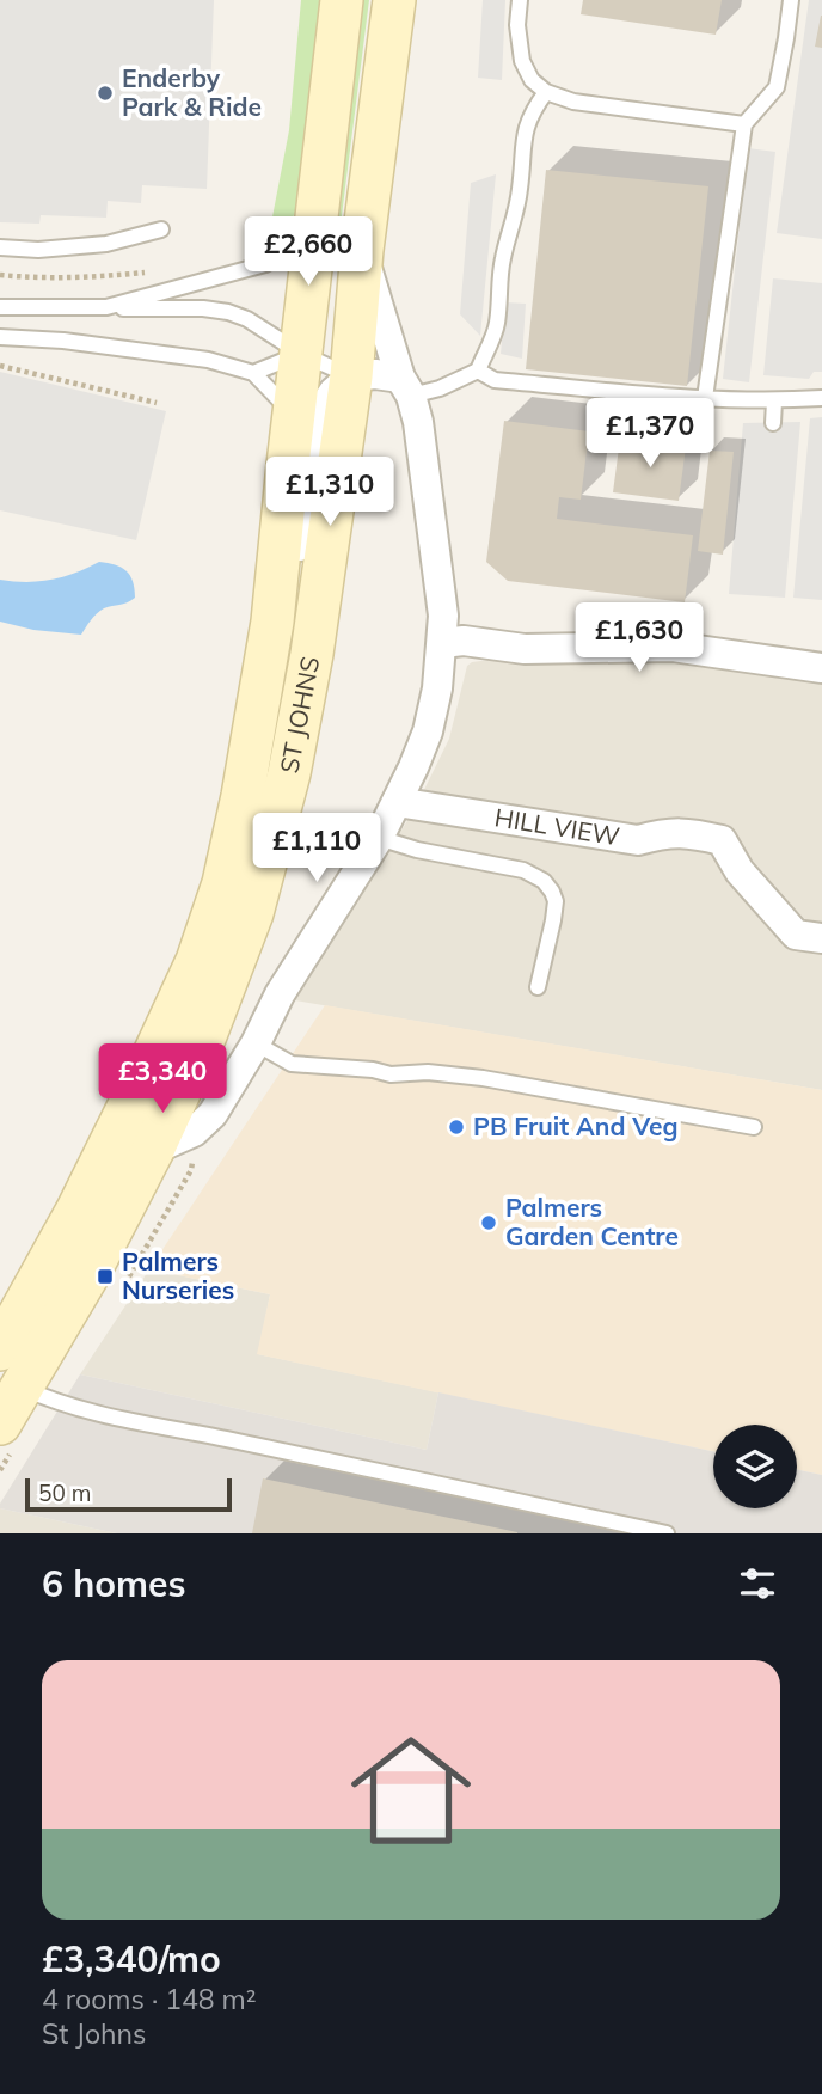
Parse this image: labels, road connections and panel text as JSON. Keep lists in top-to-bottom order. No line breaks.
{"streets":{"main road":["ST JOHNS"],"street":["HILL VIEW"]},"places":{"other":["Enderby Park & Ride","PB Fruit And Veg","Palmers Garden Centre"],"transit":["Palmers Nurseries"]},"scale_bar":"50 m","page":{"price":["£2,660","£1,370","£1,310","£1,630","£1,110","£3,340"],"scale":"50 m","heading":"6 homes","list":[{"name":"£3,340/mo","note":"4 rooms · 148 m² · St Johns"}]}}
